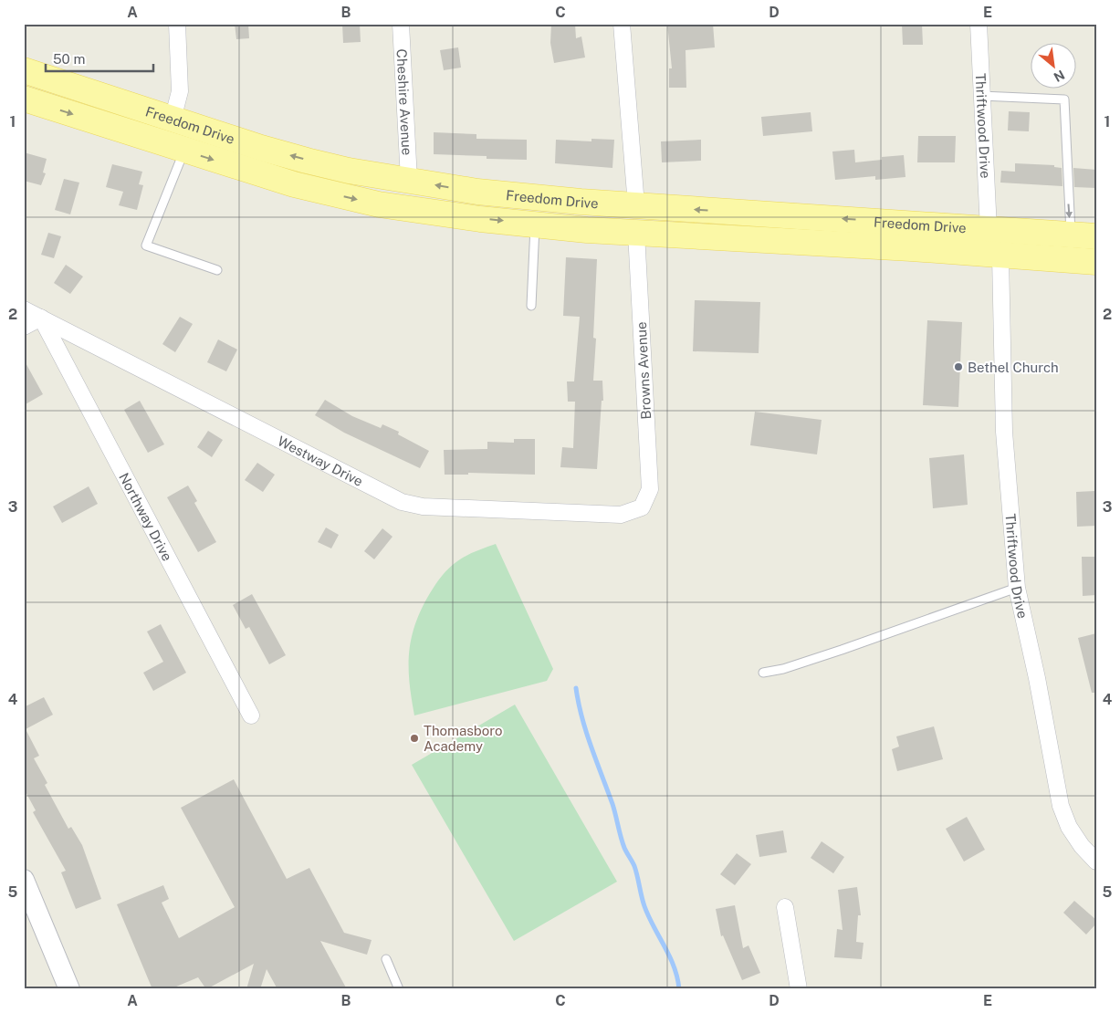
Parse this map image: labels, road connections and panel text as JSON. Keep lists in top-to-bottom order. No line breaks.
{"streets":{"main road":["Freedom Drive"],"street":["Cheshire Avenue","Thriftwood Drive","Browns Avenue","Westway Drive","Northway Drive"]},"crossings":[["Cheshire Avenue","Freedom Drive"],["Freedom Drive","Thriftwood Drive"],["Freedom Drive","Browns Avenue"],["Browns Avenue","Westway Drive"],["Westway Drive","Northway Drive"]],"places":["Bethel Church","Thomasboro Academy"],"scale_bar":"50 m","north":"bottom right","grid":{"columns":["A","B","C","D","E"],"rows":["1","2","3","4","5"]}}
